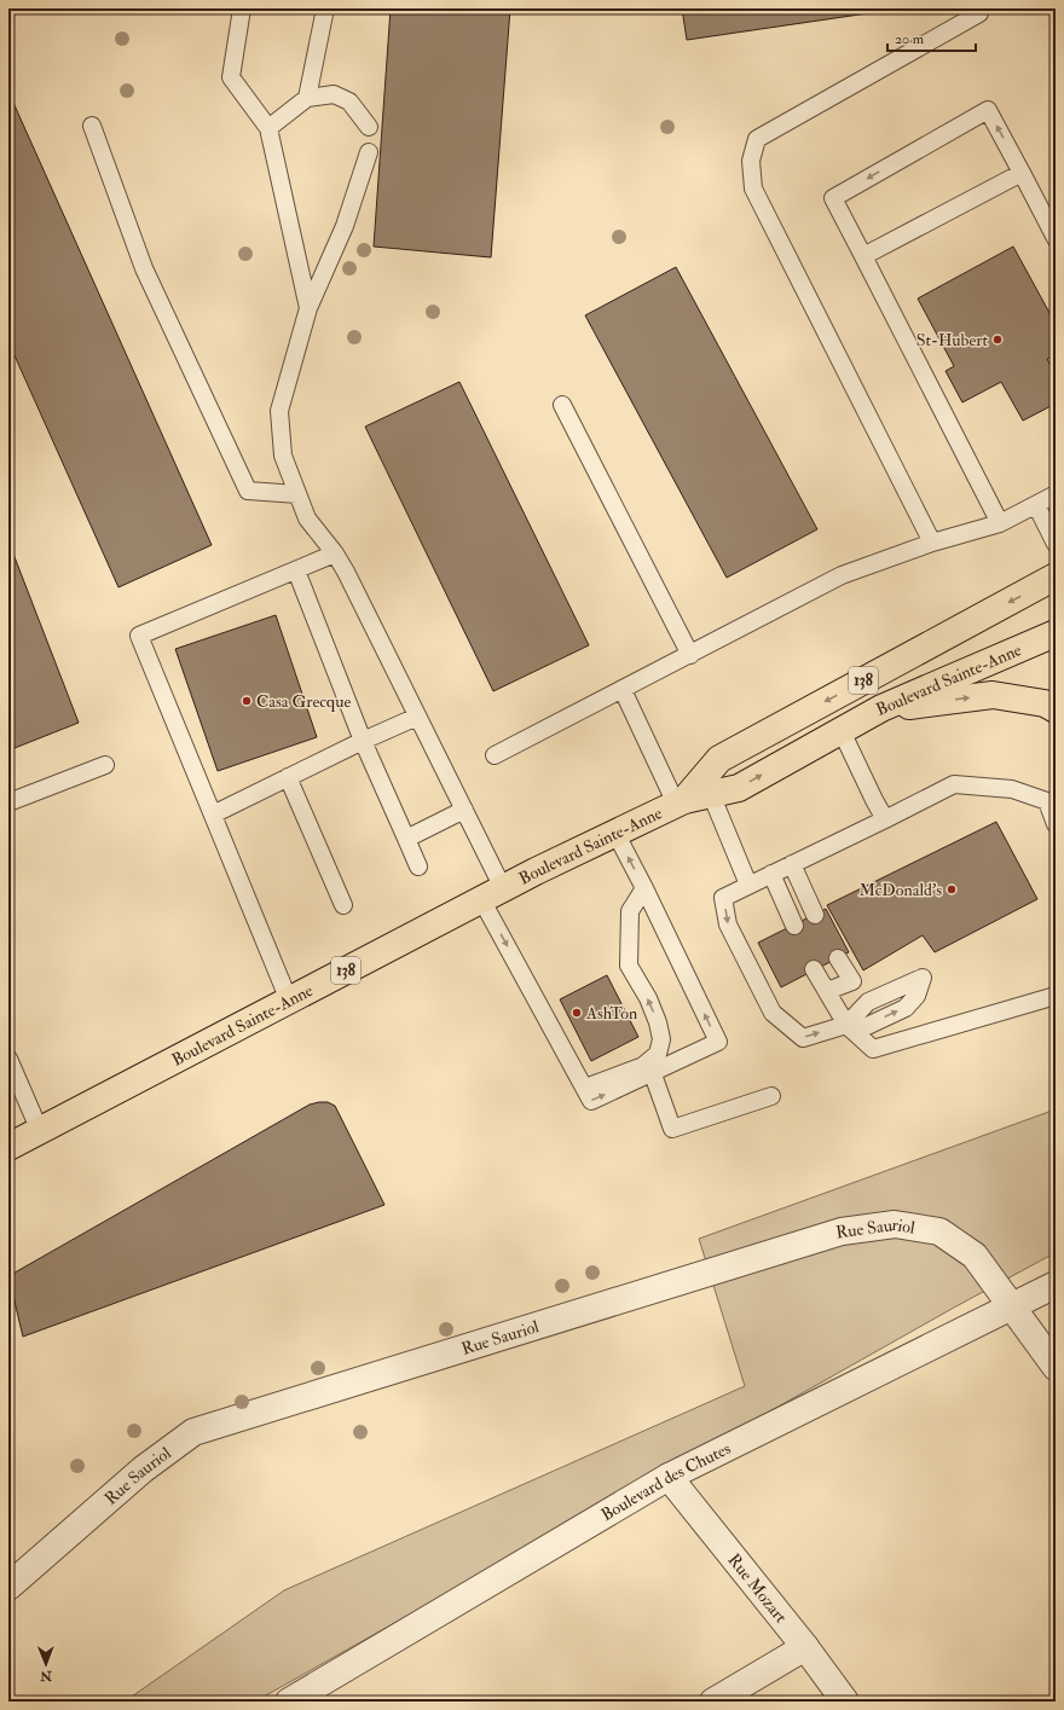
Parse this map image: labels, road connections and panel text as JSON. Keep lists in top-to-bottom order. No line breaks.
{"streets":{"main road":["138","Boulevard Sainte-Anne"],"street":["Rue Sauriol","Boulevard des Chutes","Rue Mozart"]},"crossings":[["Rue Sauriol","Boulevard des Chutes"],["Boulevard des Chutes","Rue Mozart"]],"places":["St-Hubert","Casa Grecque","McDonald's","AshTon"],"scale_bar":"20 m","north":"bottom"}
